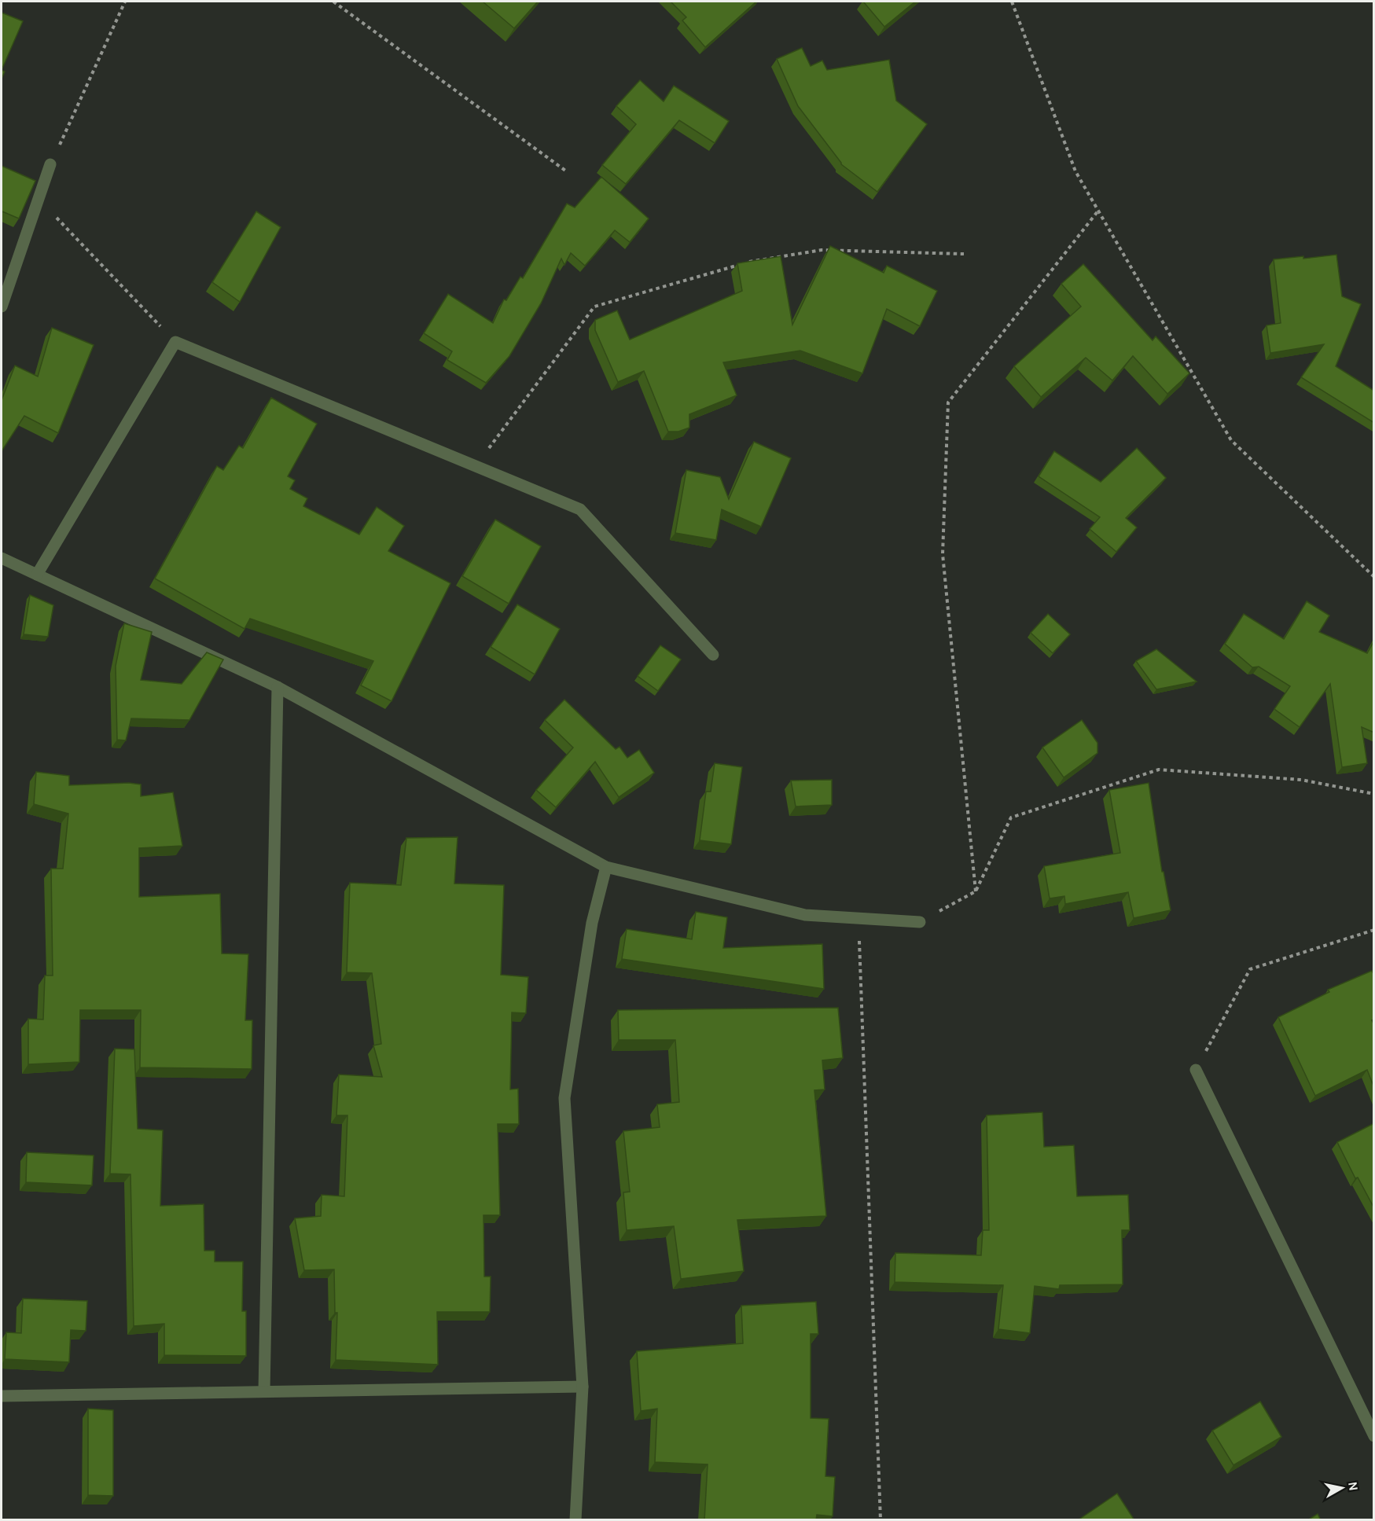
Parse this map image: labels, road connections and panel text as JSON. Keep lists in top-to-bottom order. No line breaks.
{"north":"right"}
